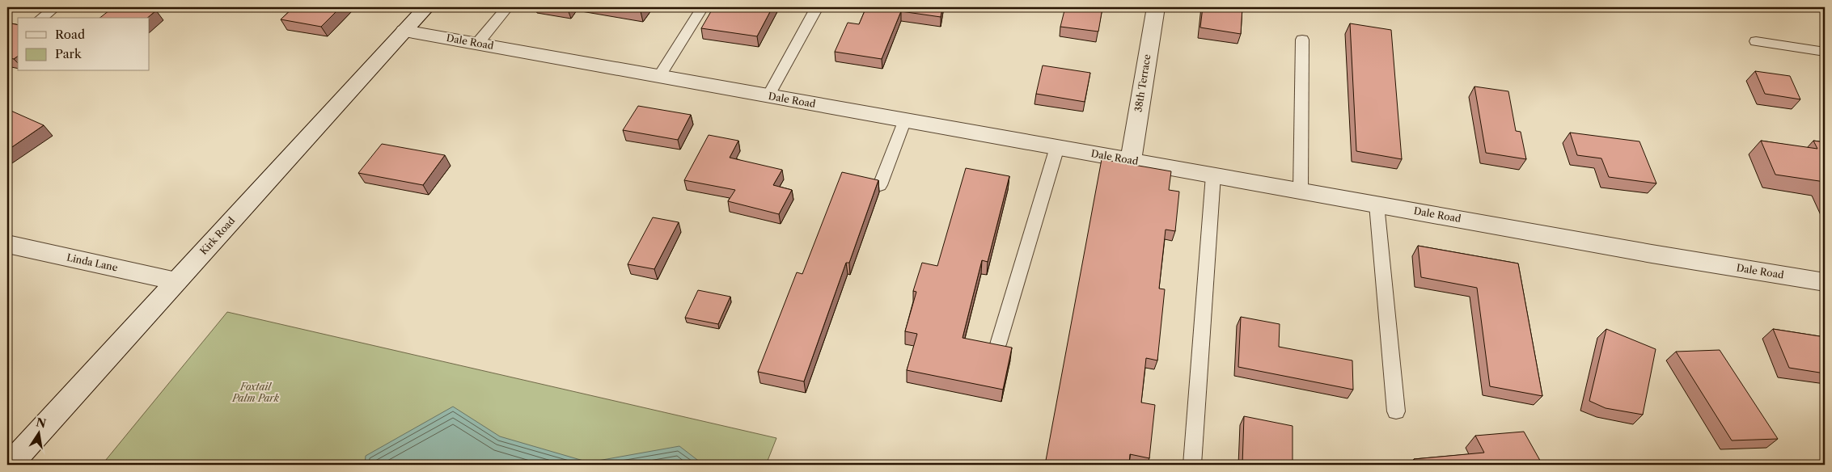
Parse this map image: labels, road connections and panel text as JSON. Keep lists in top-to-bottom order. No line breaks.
{"streets":{"street":["Dale Road","38th Terrace","Kirk Road","Linda Lane"]},"crossings":[["Dale Road","38th Terrace"],["Dale Road","Kirk Road"],["Kirk Road","Linda Lane"]],"parks":["Foxtail Palm Park"],"legend":["Road","Park"],"north":"top"}
